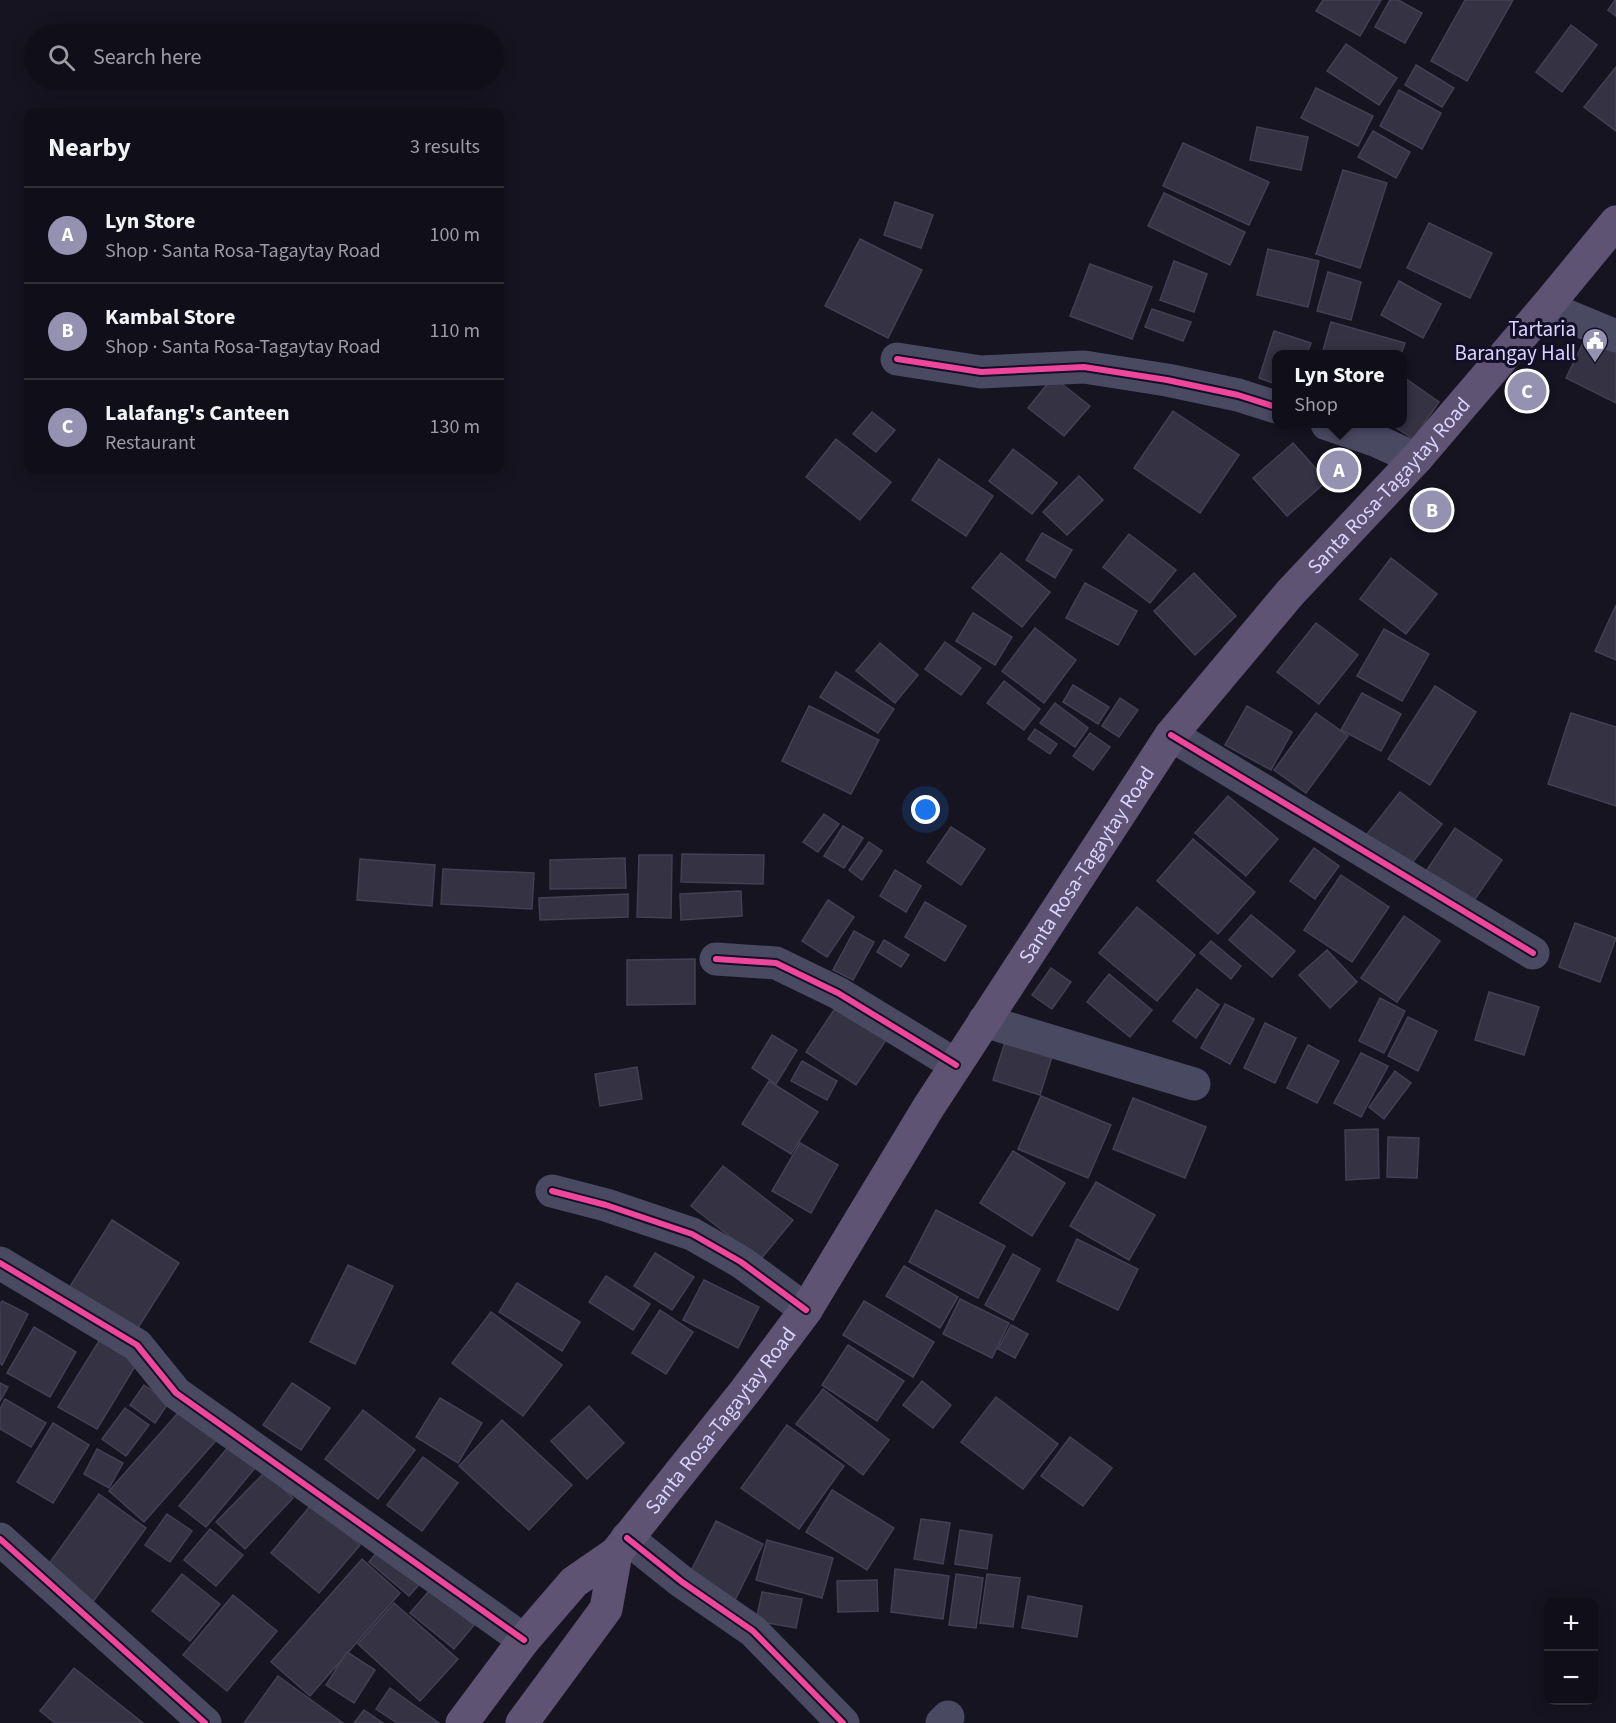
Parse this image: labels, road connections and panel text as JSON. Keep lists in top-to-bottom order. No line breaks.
{"streets":{"main road":["Santa Rosa-Tagaytay Road"]},"places":{"public building":["Tartaria Barangay Hall"]},"page":{"search":"Search here","heading":["Nearby","3 results"],"list":[{"mark":"A","name":"Lyn Store","note":"Shop · Santa Rosa-Tagaytay Road","value":"100 m"},{"mark":"B","name":"Kambal Store","note":"Shop · Santa Rosa-Tagaytay Road","value":"110 m"},{"mark":"C","name":"Lalafang's Canteen","note":"Restaurant","value":"130 m"}],"popup":["Lyn Store","Shop"],"pins":["C","A","B"],"map_buttons":["+","−"]}}
